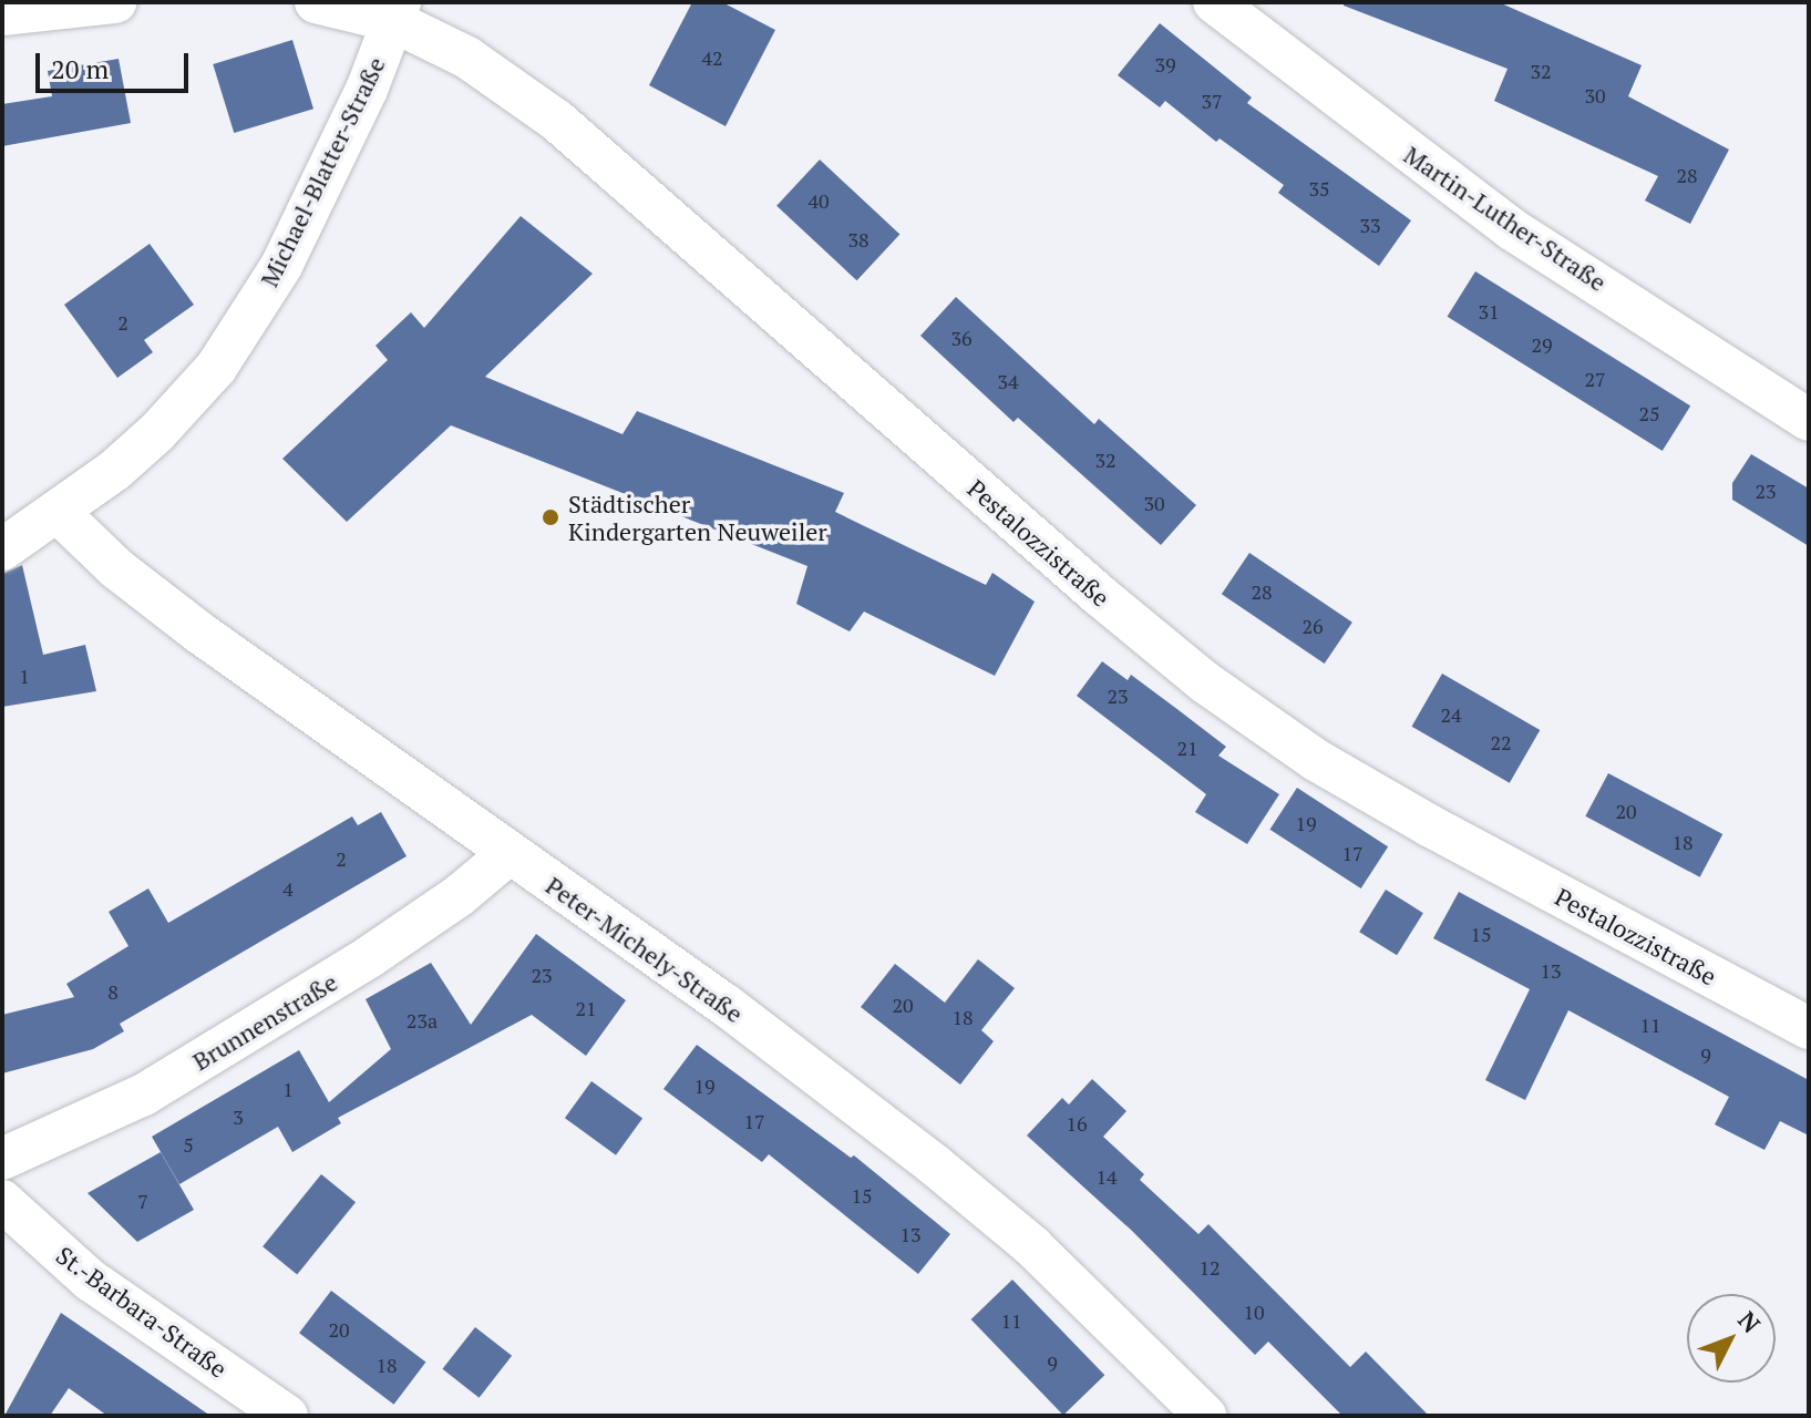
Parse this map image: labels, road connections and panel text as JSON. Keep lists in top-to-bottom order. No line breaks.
{"streets":{"street":["Michael-Blatter-Straße","Martin-Luther-Straße","Pestalozzistraße","Peter-Michely-Straße","Brunnenstraße","St.-Barbara-Straße"]},"crossings":[["Michael-Blatter-Straße","Pestalozzistraße"],["Michael-Blatter-Straße","Peter-Michely-Straße"],["Peter-Michely-Straße","Brunnenstraße"]],"places":["Städtischer Kindergarten Neuweiler"],"house_numbers":["42","39","32","30","37","28","35","40","33","38","31","2","36","29","27","34","25","32","23","30","28","26","1","23","24","22","21","20","19","18","17","2","4","15","13","23","8","20","21","18","23a","11","9","19","1","3","17","16","5","14","15","7","13","12","10","11","20","9","18"],"scale_bar":"20 m","north":"top right"}
